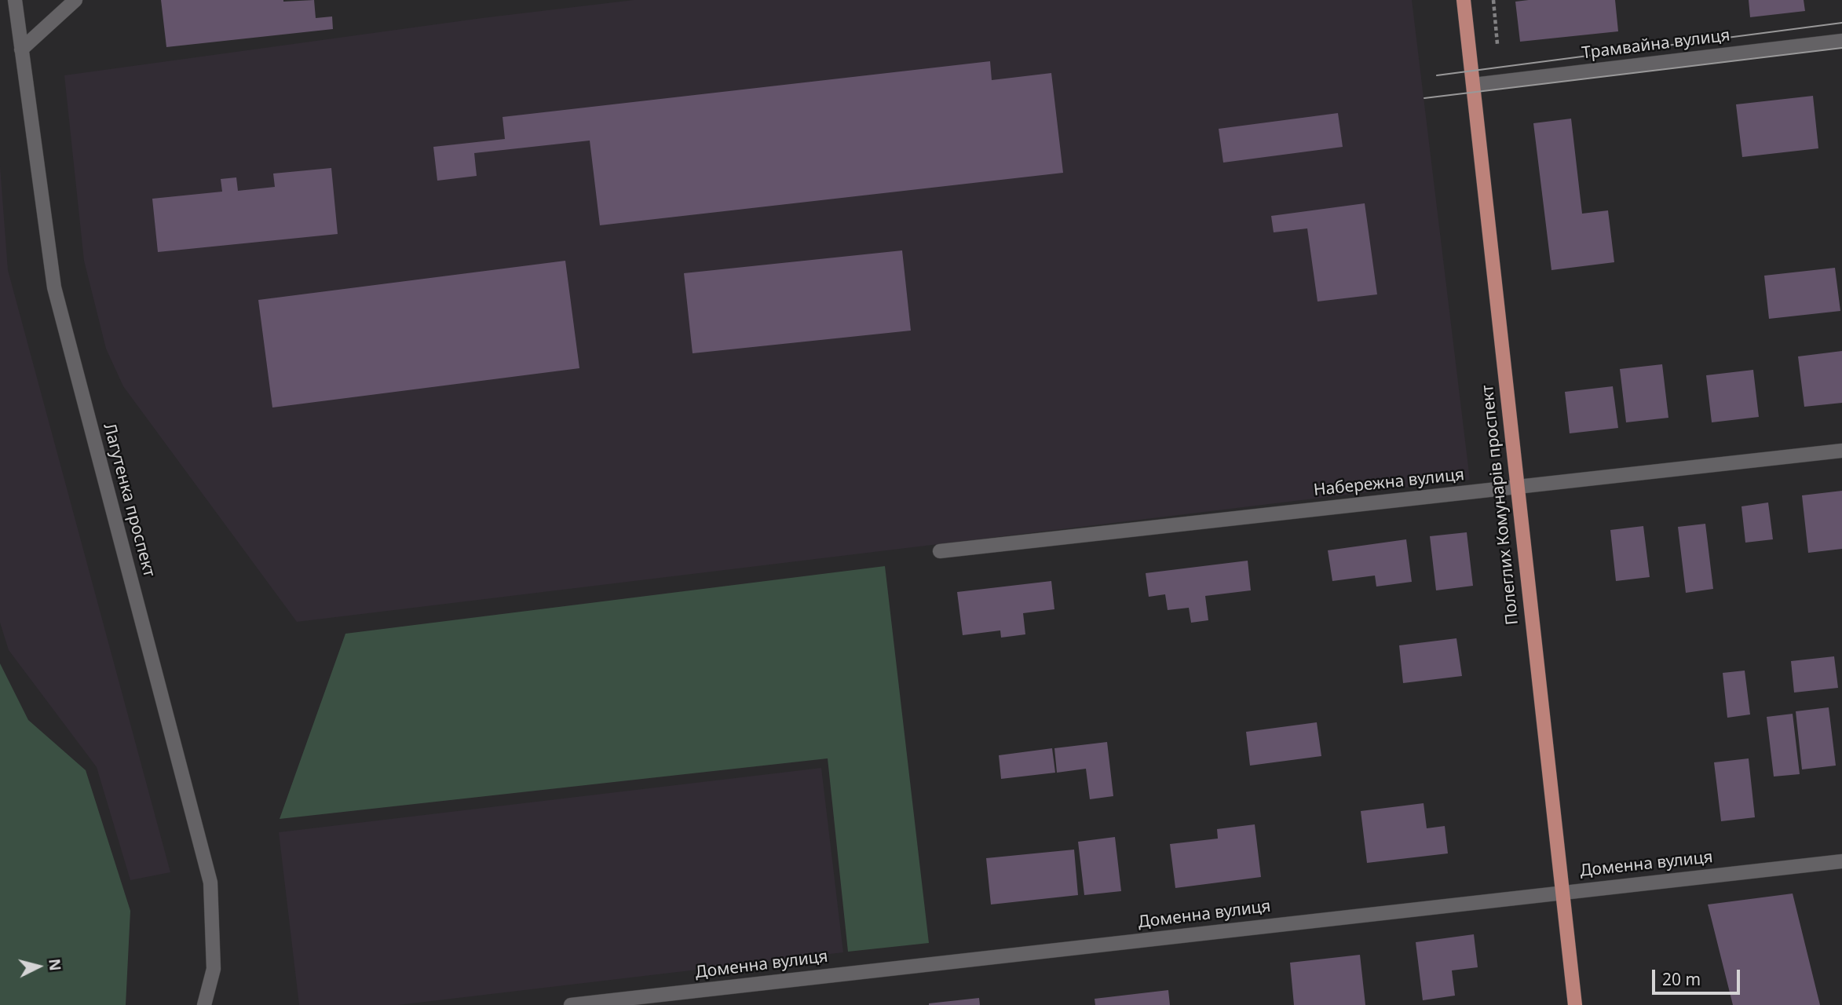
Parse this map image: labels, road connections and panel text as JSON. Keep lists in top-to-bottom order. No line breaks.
{"streets":{"main road":["Полеглих Комунарів проспект"],"street":["Трамвайна вулиця","Набережна вулиця","Лагутенка проспект","Доменна вулиця"]},"crossings":[["Трамвайна вулиця","Полеглих Комунарів проспект"],["Набережна вулиця","Полеглих Комунарів проспект"],["Полеглих Комунарів проспект","Доменна вулиця"]],"scale_bar":"20 m","north":"right"}
